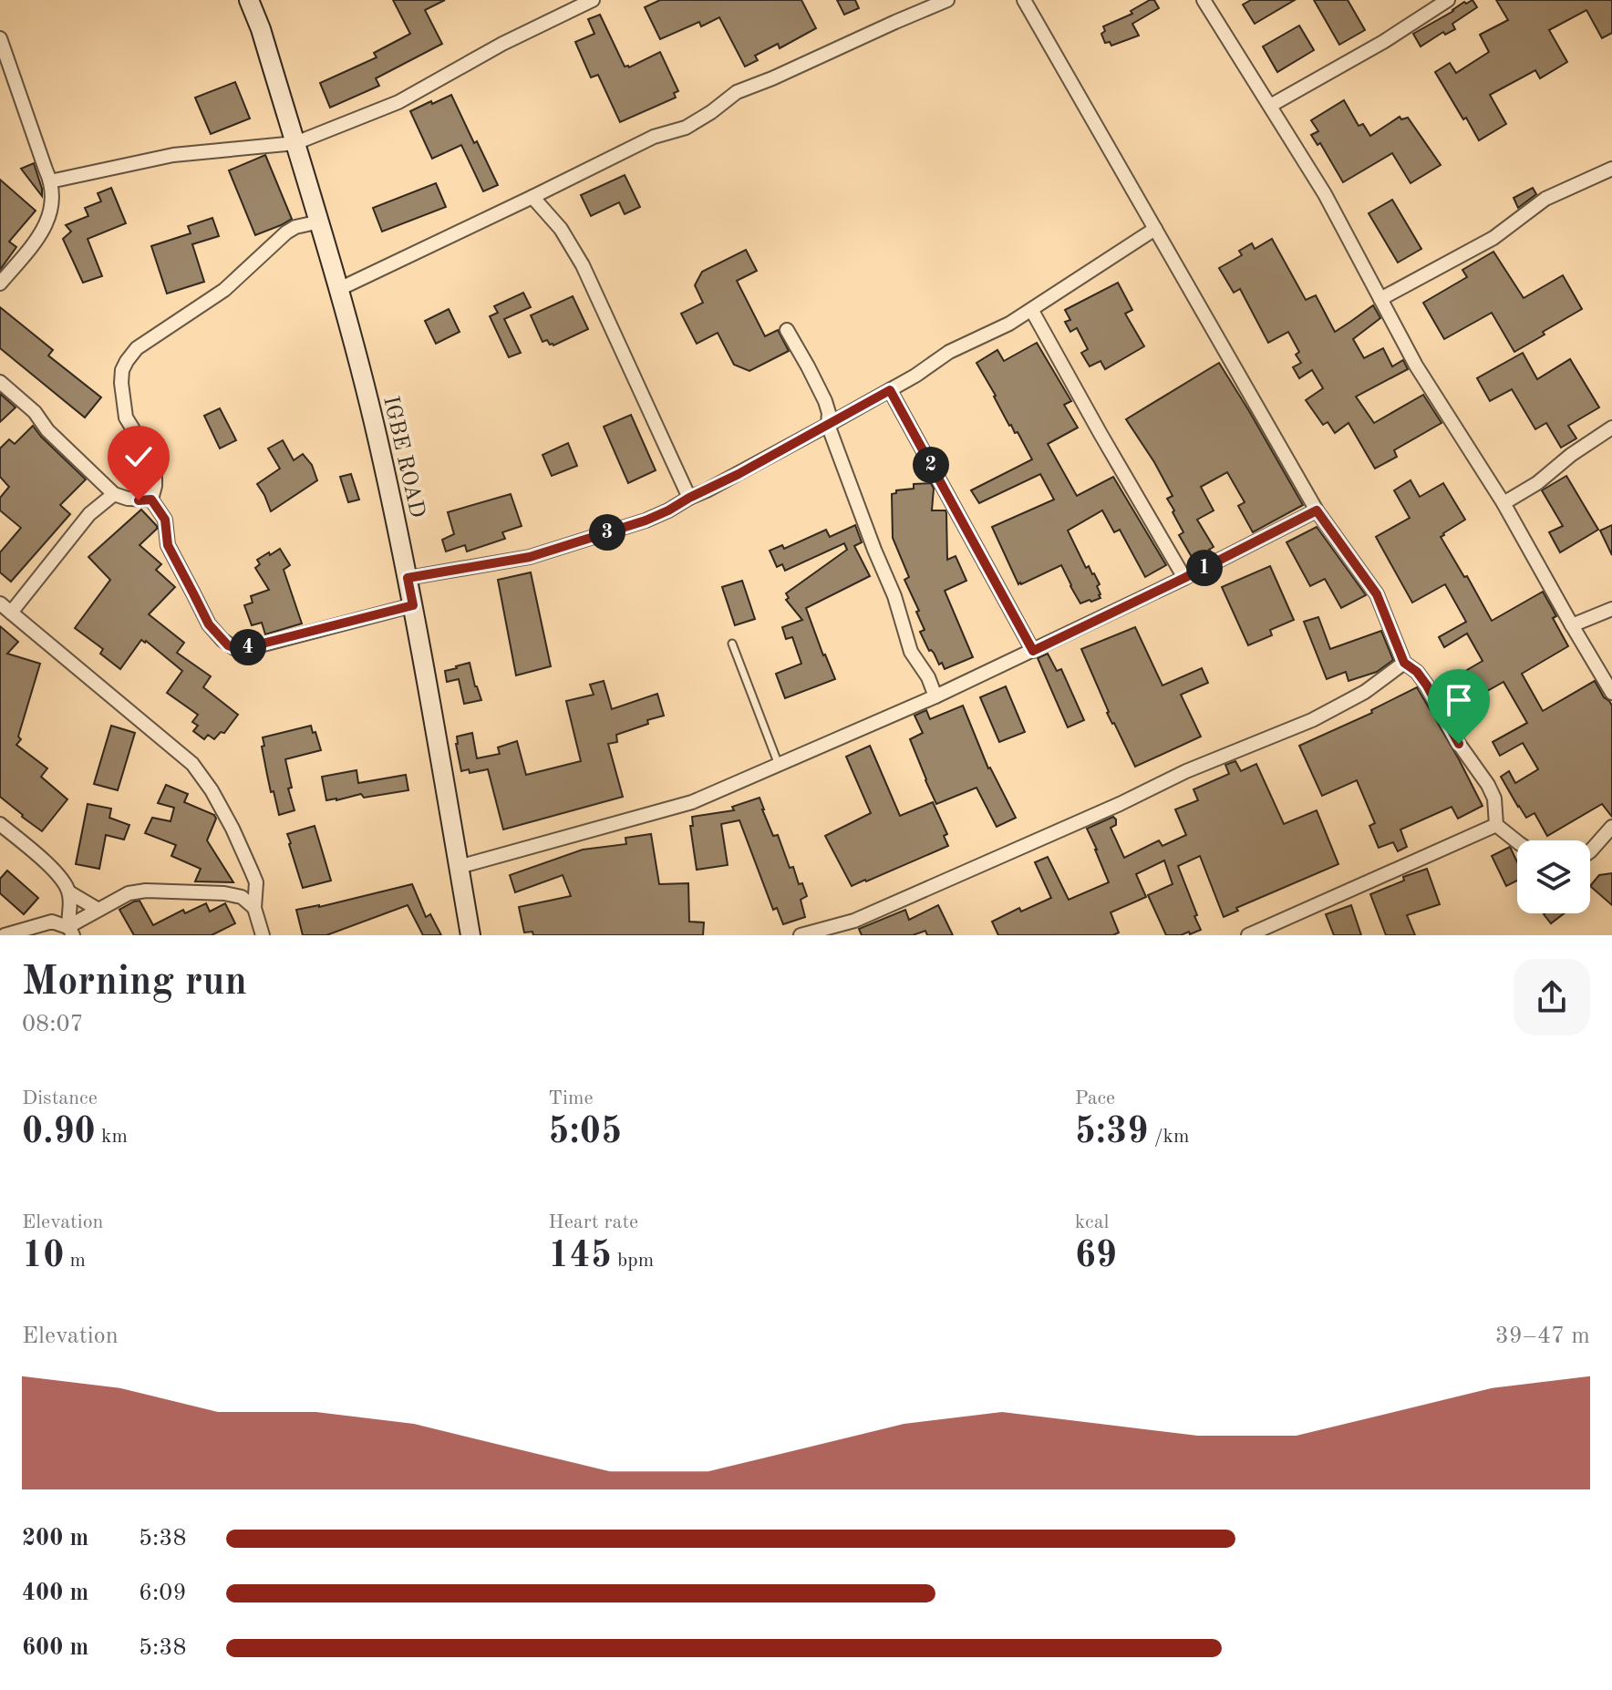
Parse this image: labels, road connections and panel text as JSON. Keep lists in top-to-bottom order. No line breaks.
{"streets":{"street":["IGBE ROAD"]},"page":{"pins":["2","3","1","4"],"heading":["Morning run","08:07"],"stats":[["Distance","0.90 km"],["Time","5:05"],["Pace","5:39 /km"],["Elevation","10 m"],["Heart rate","145 bpm"],["kcal","69"]],"chart":["Elevation","39–47 m"],"list":[{"name":"200 m","note":"5:38"},{"name":"400 m","note":"6:09"},{"name":"600 m","note":"5:38"}]}}
